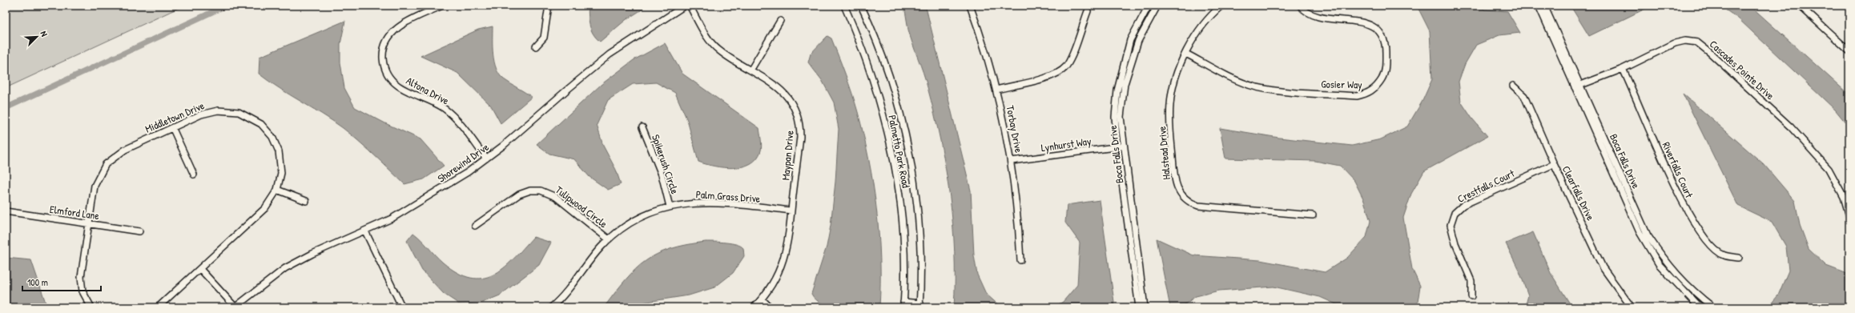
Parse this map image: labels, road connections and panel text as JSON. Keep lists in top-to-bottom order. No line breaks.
{"streets":{"street":["Cascades Pointe Drive","Gosier Way","Altona Drive","Middletown Drive","Torbay Drive","Lynhurst Way","Palmetto Park Road","Halstead Drive","Boca Falls Drive","Maypan Drive","Shorewind Drive","Spikerush Circle","Riverfalls Court","Crestfalls Court","Clearfalls Drive","Palm Grass Drive","Tulipwood Circle","Elmford Lane"]},"crossings":[["Cascades Pointe Drive","Boca Falls Drive"],["Cascades Pointe Drive","Riverfalls Court"],["Gosier Way","Halstead Drive"],["Altona Drive","Shorewind Drive"],["Middletown Drive","Elmford Lane"],["Torbay Drive","Lynhurst Way"],["Lynhurst Way","Boca Falls Drive"],["Maypan Drive","Palm Grass Drive"],["Spikerush Circle","Palm Grass Drive"],["Crestfalls Court","Clearfalls Drive"],["Palm Grass Drive","Tulipwood Circle"]],"scale_bar":"100 m","north":"top right"}
